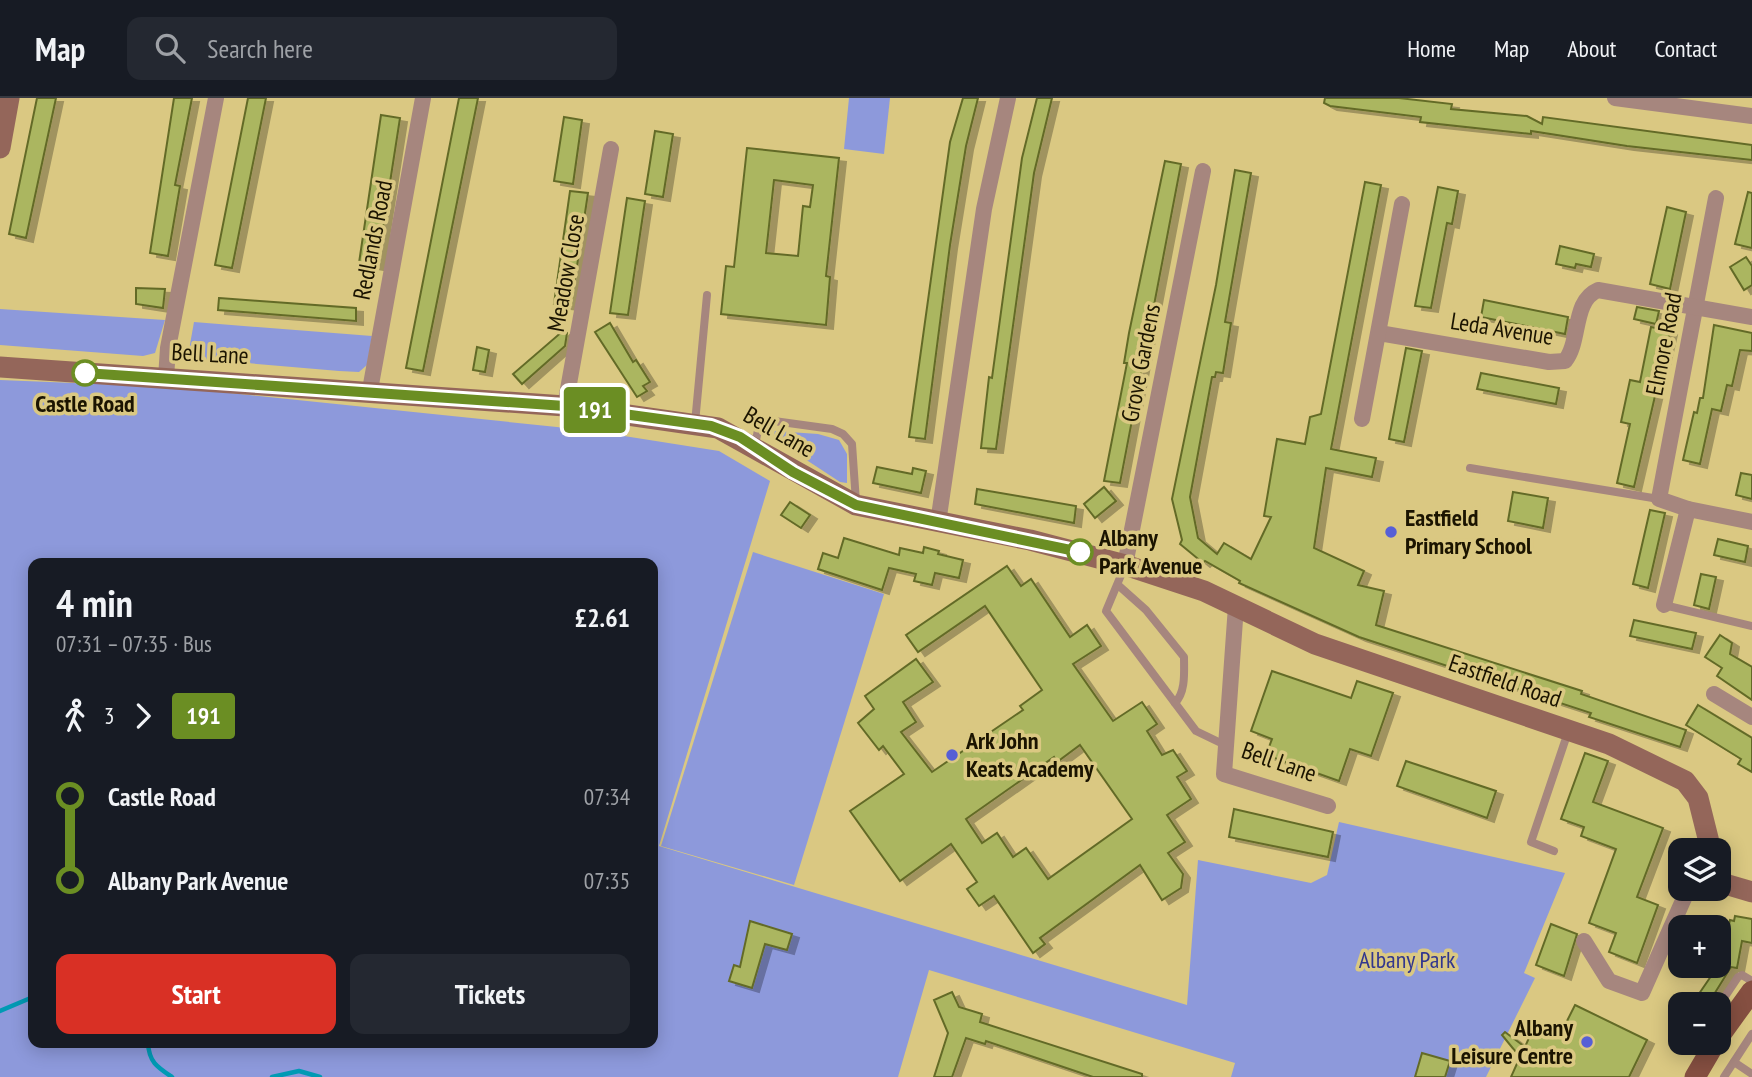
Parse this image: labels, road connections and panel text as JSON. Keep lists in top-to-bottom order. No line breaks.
{"streets":{"street":["Redlands Road","Meadow Close","Leda Avenue","Elmore Road","Bell Lane","Grove Gardens","Eastfield Road"]},"crossings":[["Redlands Road","Bell Lane"],["Meadow Close","Bell Lane"],["Leda Avenue","Elmore Road"],["Bell Lane","Grove Gardens"],["Bell Lane","Eastfield Road"]],"parks":["Albany Park"],"places":["Castle Road","Eastfield Primary School","Albany Park Avenue","Ark John Keats Academy","Albany Leisure Centre"],"lines":["bus line 191"],"page":{"header":"Map","search":"Search here","nav":["Home","Map","About","Contact"],"on_map":"191","heading":["4 min","07:31 – 07:35 · Bus","£2.61"],"legs":["3","191"],"list":[{"name":"Castle Road","value":"07:34"},{"name":"Albany Park Avenue","value":"07:35"}],"map_buttons":["+","−"],"buttons":["Start","Tickets"]}}
